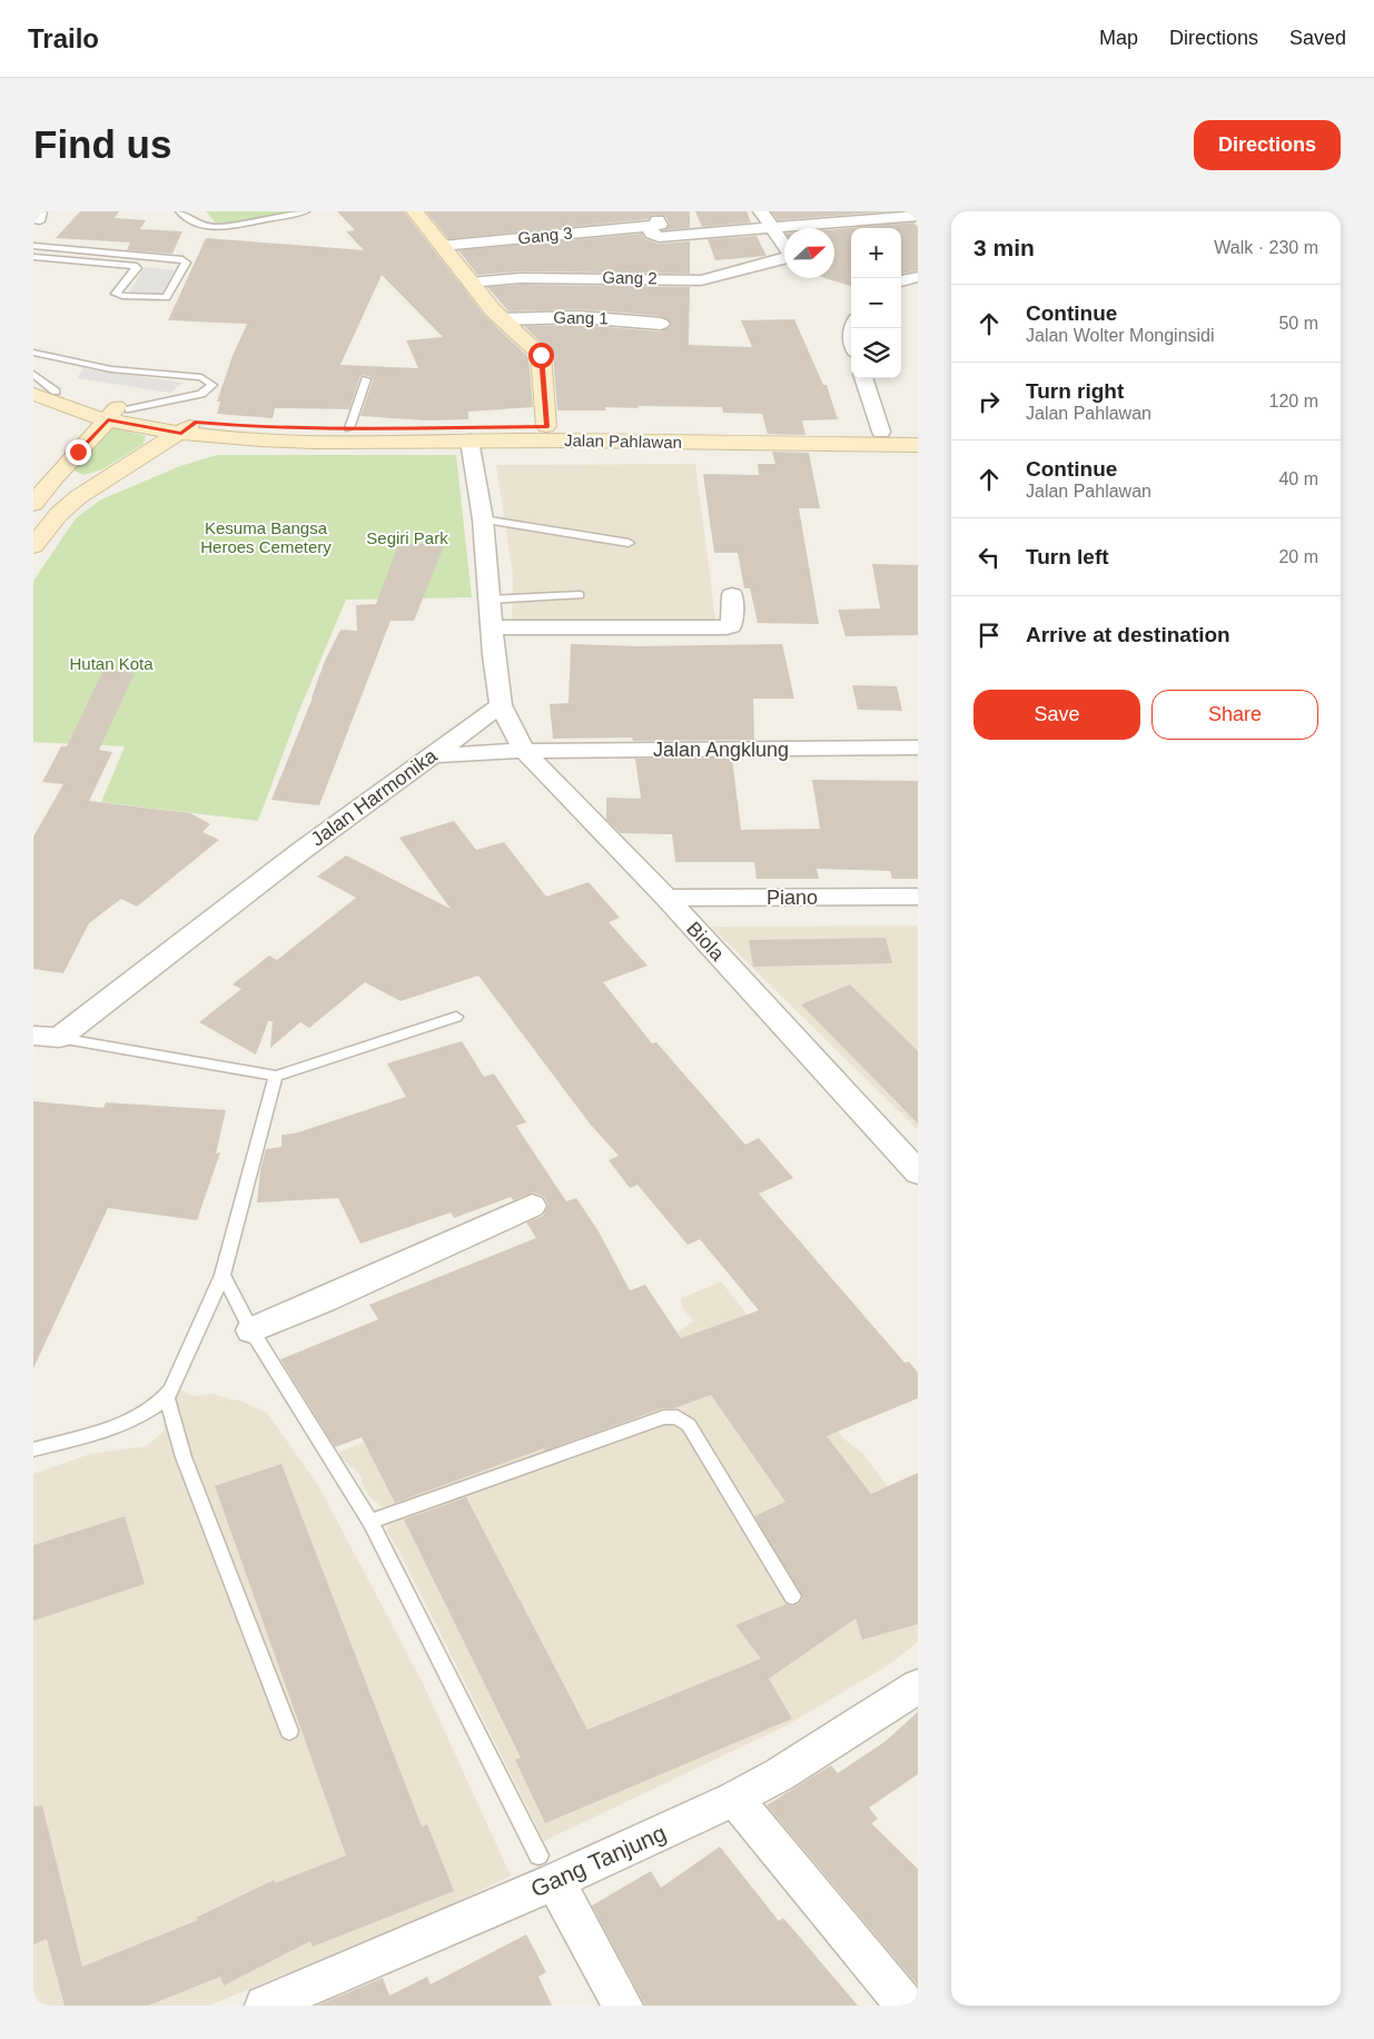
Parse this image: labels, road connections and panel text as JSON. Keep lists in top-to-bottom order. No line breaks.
{"streets":{"street":["Gang 3","Gang 2","Gang 1","Jalan Pahlawan","Jalan Angklung","Jalan Harmonika","Piano","Biola","Gang Tanjung"]},"crossings":[["Jalan Angklung","Jalan Harmonika"],["Jalan Angklung","Biola"],["Jalan Harmonika","Biola"],["Piano","Biola"]],"parks":["Kesuma Bangsa Heroes Cemetery","Segiri Park","Hutan Kota"],"north":"right","page":{"header":"Trailo","nav":["Map","Directions","Saved"],"buttons":["Directions",["Save","Share"]],"title":"Find us","heading":["3 min","Walk · 230 m"],"map_buttons":["+","−"],"list":[["Continue","Jalan Wolter Monginsidi","50 m"],["Turn right","Jalan Pahlawan","120 m"],["Continue","Jalan Pahlawan","40 m"],["Turn left","20 m"],"Arrive at destination"]}}
